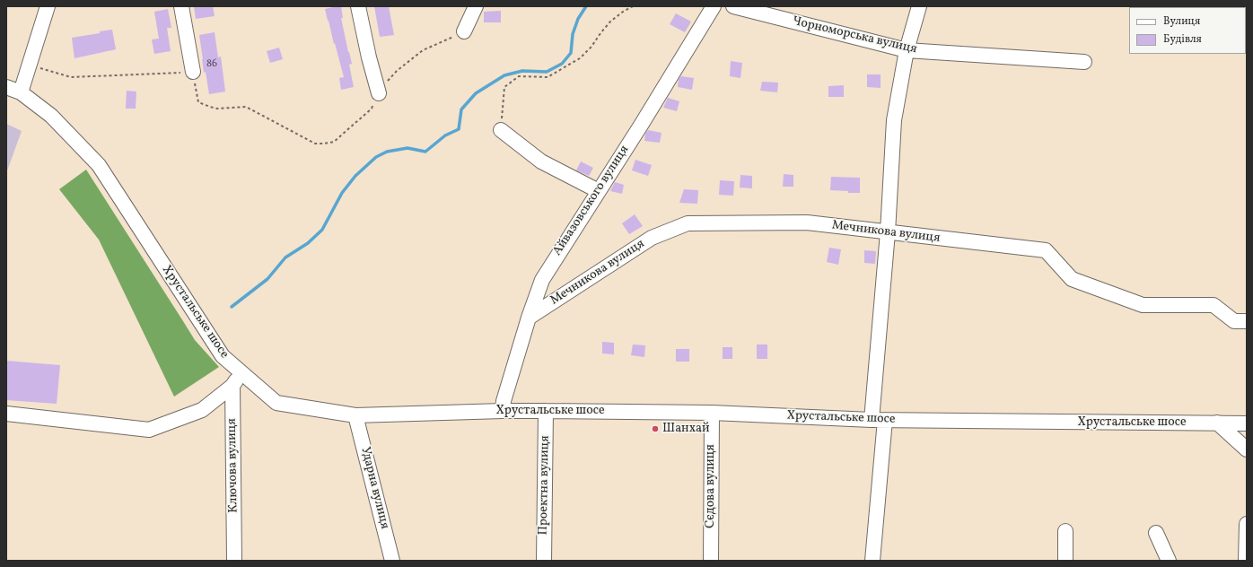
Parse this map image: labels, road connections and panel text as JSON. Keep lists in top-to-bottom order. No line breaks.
{"streets":{"street":["Чорноморська вулиця","Айвазовського вулиця","Мечникова вулиця","Хрустальське шосе","Ключова вулиця","Проектна вулиця","Сєдова вулиця","Ударна вулиця"]},"crossings":[["Айвазовського вулиця","Мечникова вулиця"],["Айвазовського вулиця","Хрустальське шосе"],["Хрустальське шосе","Проектна вулиця"],["Хрустальське шосе","Сєдова вулиця"],["Хрустальське шосе","Ударна вулиця"]],"places":["Шанхай"],"house_numbers":["86"],"legend":["Вулиця","Будівля"]}
